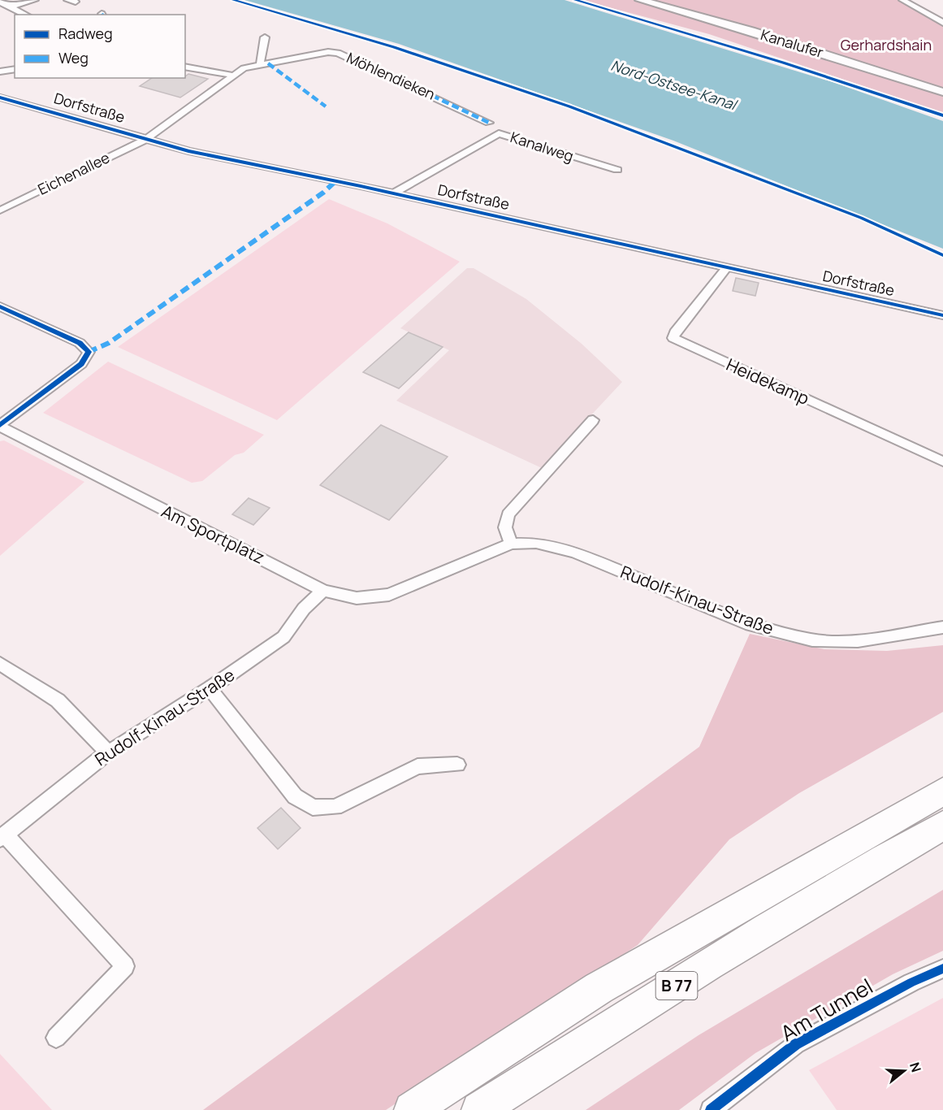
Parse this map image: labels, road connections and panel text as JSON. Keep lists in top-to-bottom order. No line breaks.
{"streets":{"highway":["B 77"],"street":["Kanalufer","Möhlendieken","Dorfstraße","Kanalweg","Eichenallee","Heidekamp","Am Sportplatz","Rudolf-Kinau-Straße","Am Tunnel"]},"crossings":[["Möhlendieken","Eichenallee"],["Dorfstraße","Kanalweg"],["Dorfstraße","Eichenallee"],["Dorfstraße","Heidekamp"],["Am Sportplatz","Rudolf-Kinau-Straße"]],"water":["Nord-Ostsee-Kanal"],"parks":["Gerhardshain"],"legend":["Radweg","Weg"],"north":"right"}
